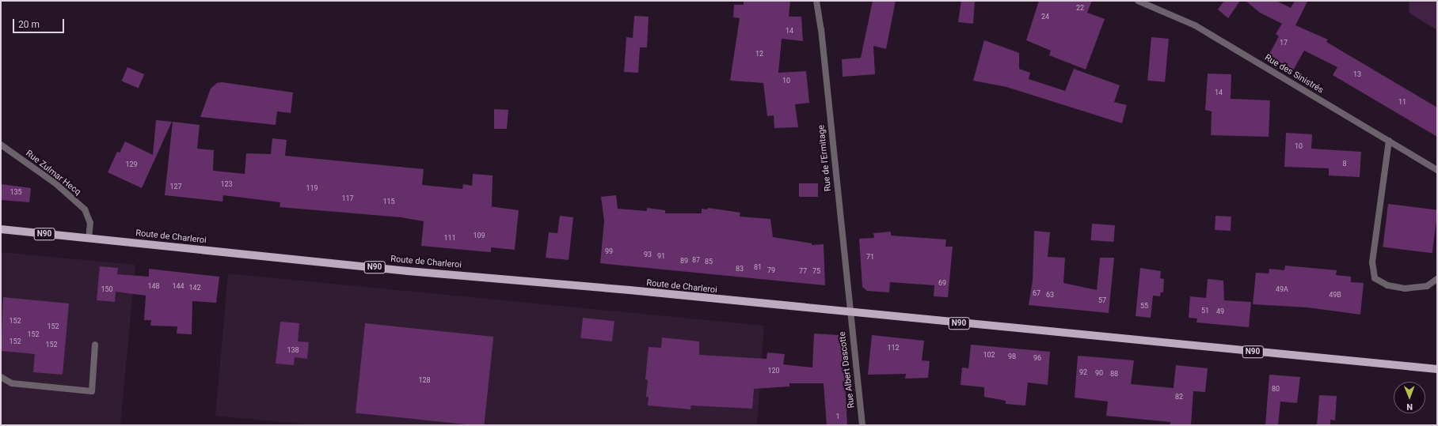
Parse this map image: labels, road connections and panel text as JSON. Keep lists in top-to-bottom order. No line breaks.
{"streets":{"main road":["N90","Route de Charleroi"],"street":["Rue des Sinistrés","Rue de l'Ermitage","Rue Zulmar Hecq","Rue Albert Dascotte"]},"crossings":[["Rue de l'Ermitage","N90"],["Rue de l'Ermitage","Route de Charleroi"],["Rue de l'Ermitage","Rue Albert Dascotte"],["Rue Zulmar Hecq","Route de Charleroi"],["N90","Route de Charleroi"],["N90","Rue Albert Dascotte"],["Route de Charleroi","Rue Albert Dascotte"]],"house_numbers":["22","24","14","17","12","13","10","14","11","10","8","129","123","127","119","135","117","115","109","111","99","93","91","71","87","89","85","81","83","79","77","75","69","148","144","142","150","49A","67","63","49B","57","55","51","49","152","152","152","152","152","112","138","102","98","96","120","92","90","88","128","80","82","1"],"scale_bar":"20 m","north":"bottom"}
